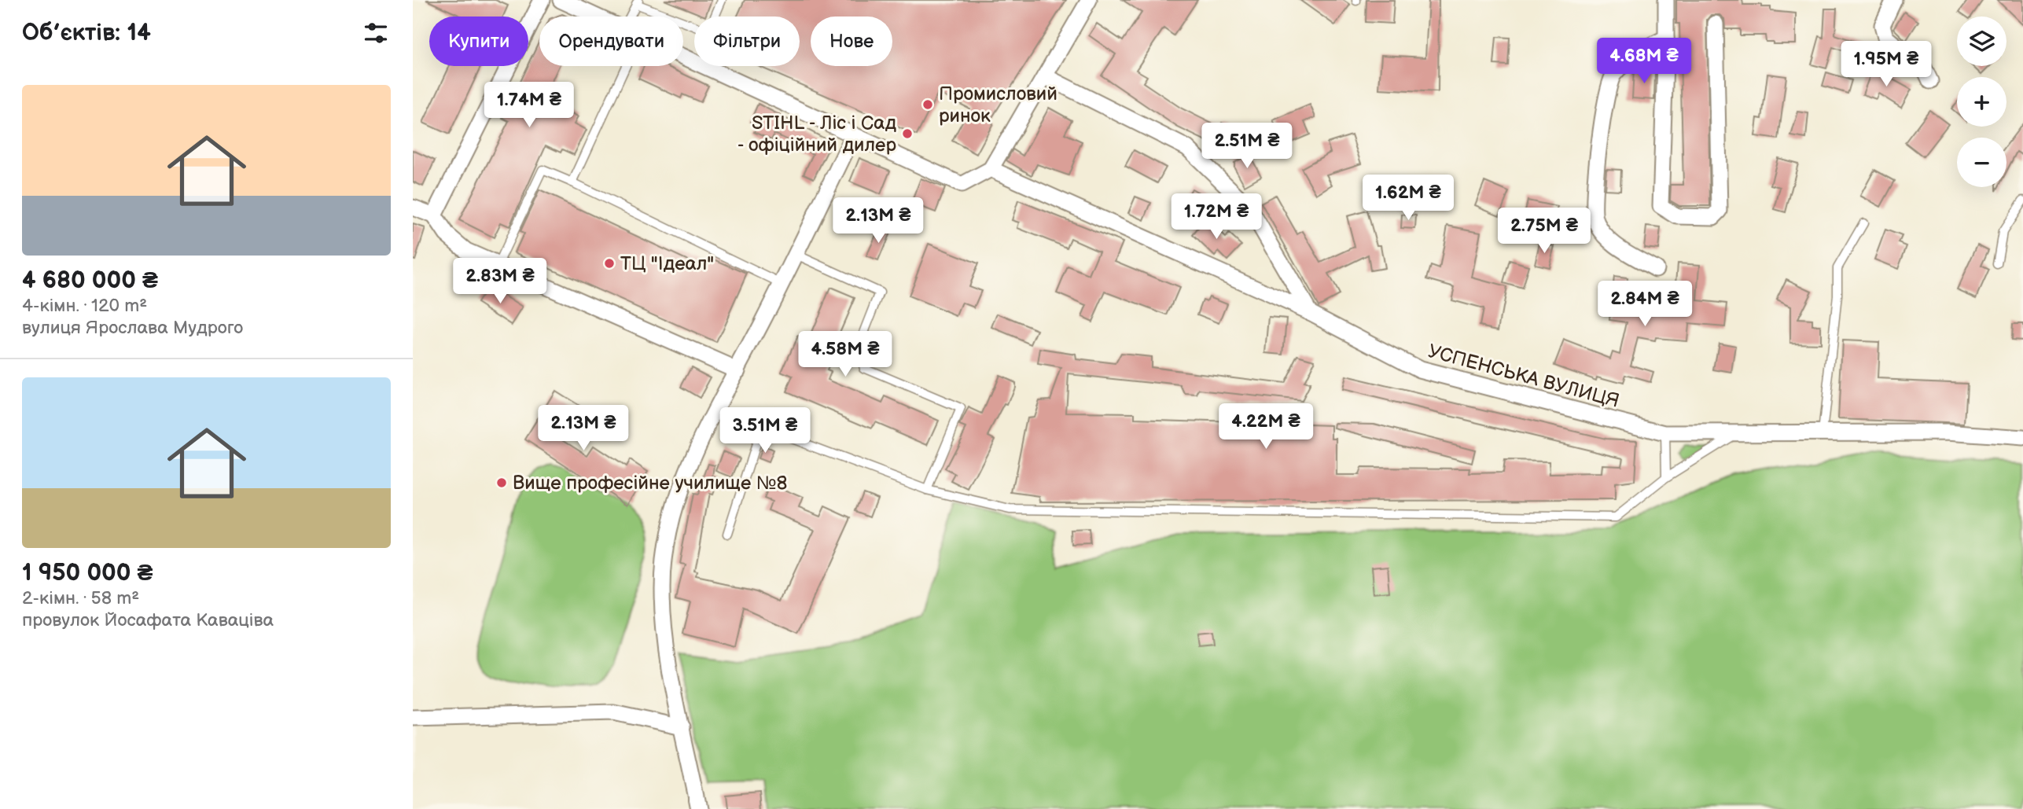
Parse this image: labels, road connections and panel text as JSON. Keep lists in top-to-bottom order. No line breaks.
{"streets":{"street":["УСПЕНСЬКА ВУЛИЦЯ"]},"places":["Промисловий ринок","STIHL - Ліс і Сад - офіційний дилер","ТЦ \"Ідеал\"","Вище професійне училище №8"],"page":{"heading":"Об’єктів: 14","map_buttons":["+","−"],"chip":["Купити","Орендувати","Фільтри","Нове"],"price":["4.68M ₴","1.95M ₴","1.74M ₴","2.51M ₴","1.62M ₴","1.72M ₴","2.13M ₴","2.75M ₴","2.83M ₴","2.84M ₴","4.58M ₴","4.22M ₴","2.13M ₴","3.51M ₴"],"list":[{"name":"4 680 000 ₴","note":"4-кімн. · 120 m² · вулиця Ярослава Мудрого"},{"name":"1 950 000 ₴","note":"2-кімн. · 58 m² · провулок Йосафата Каваціва"}]}}
